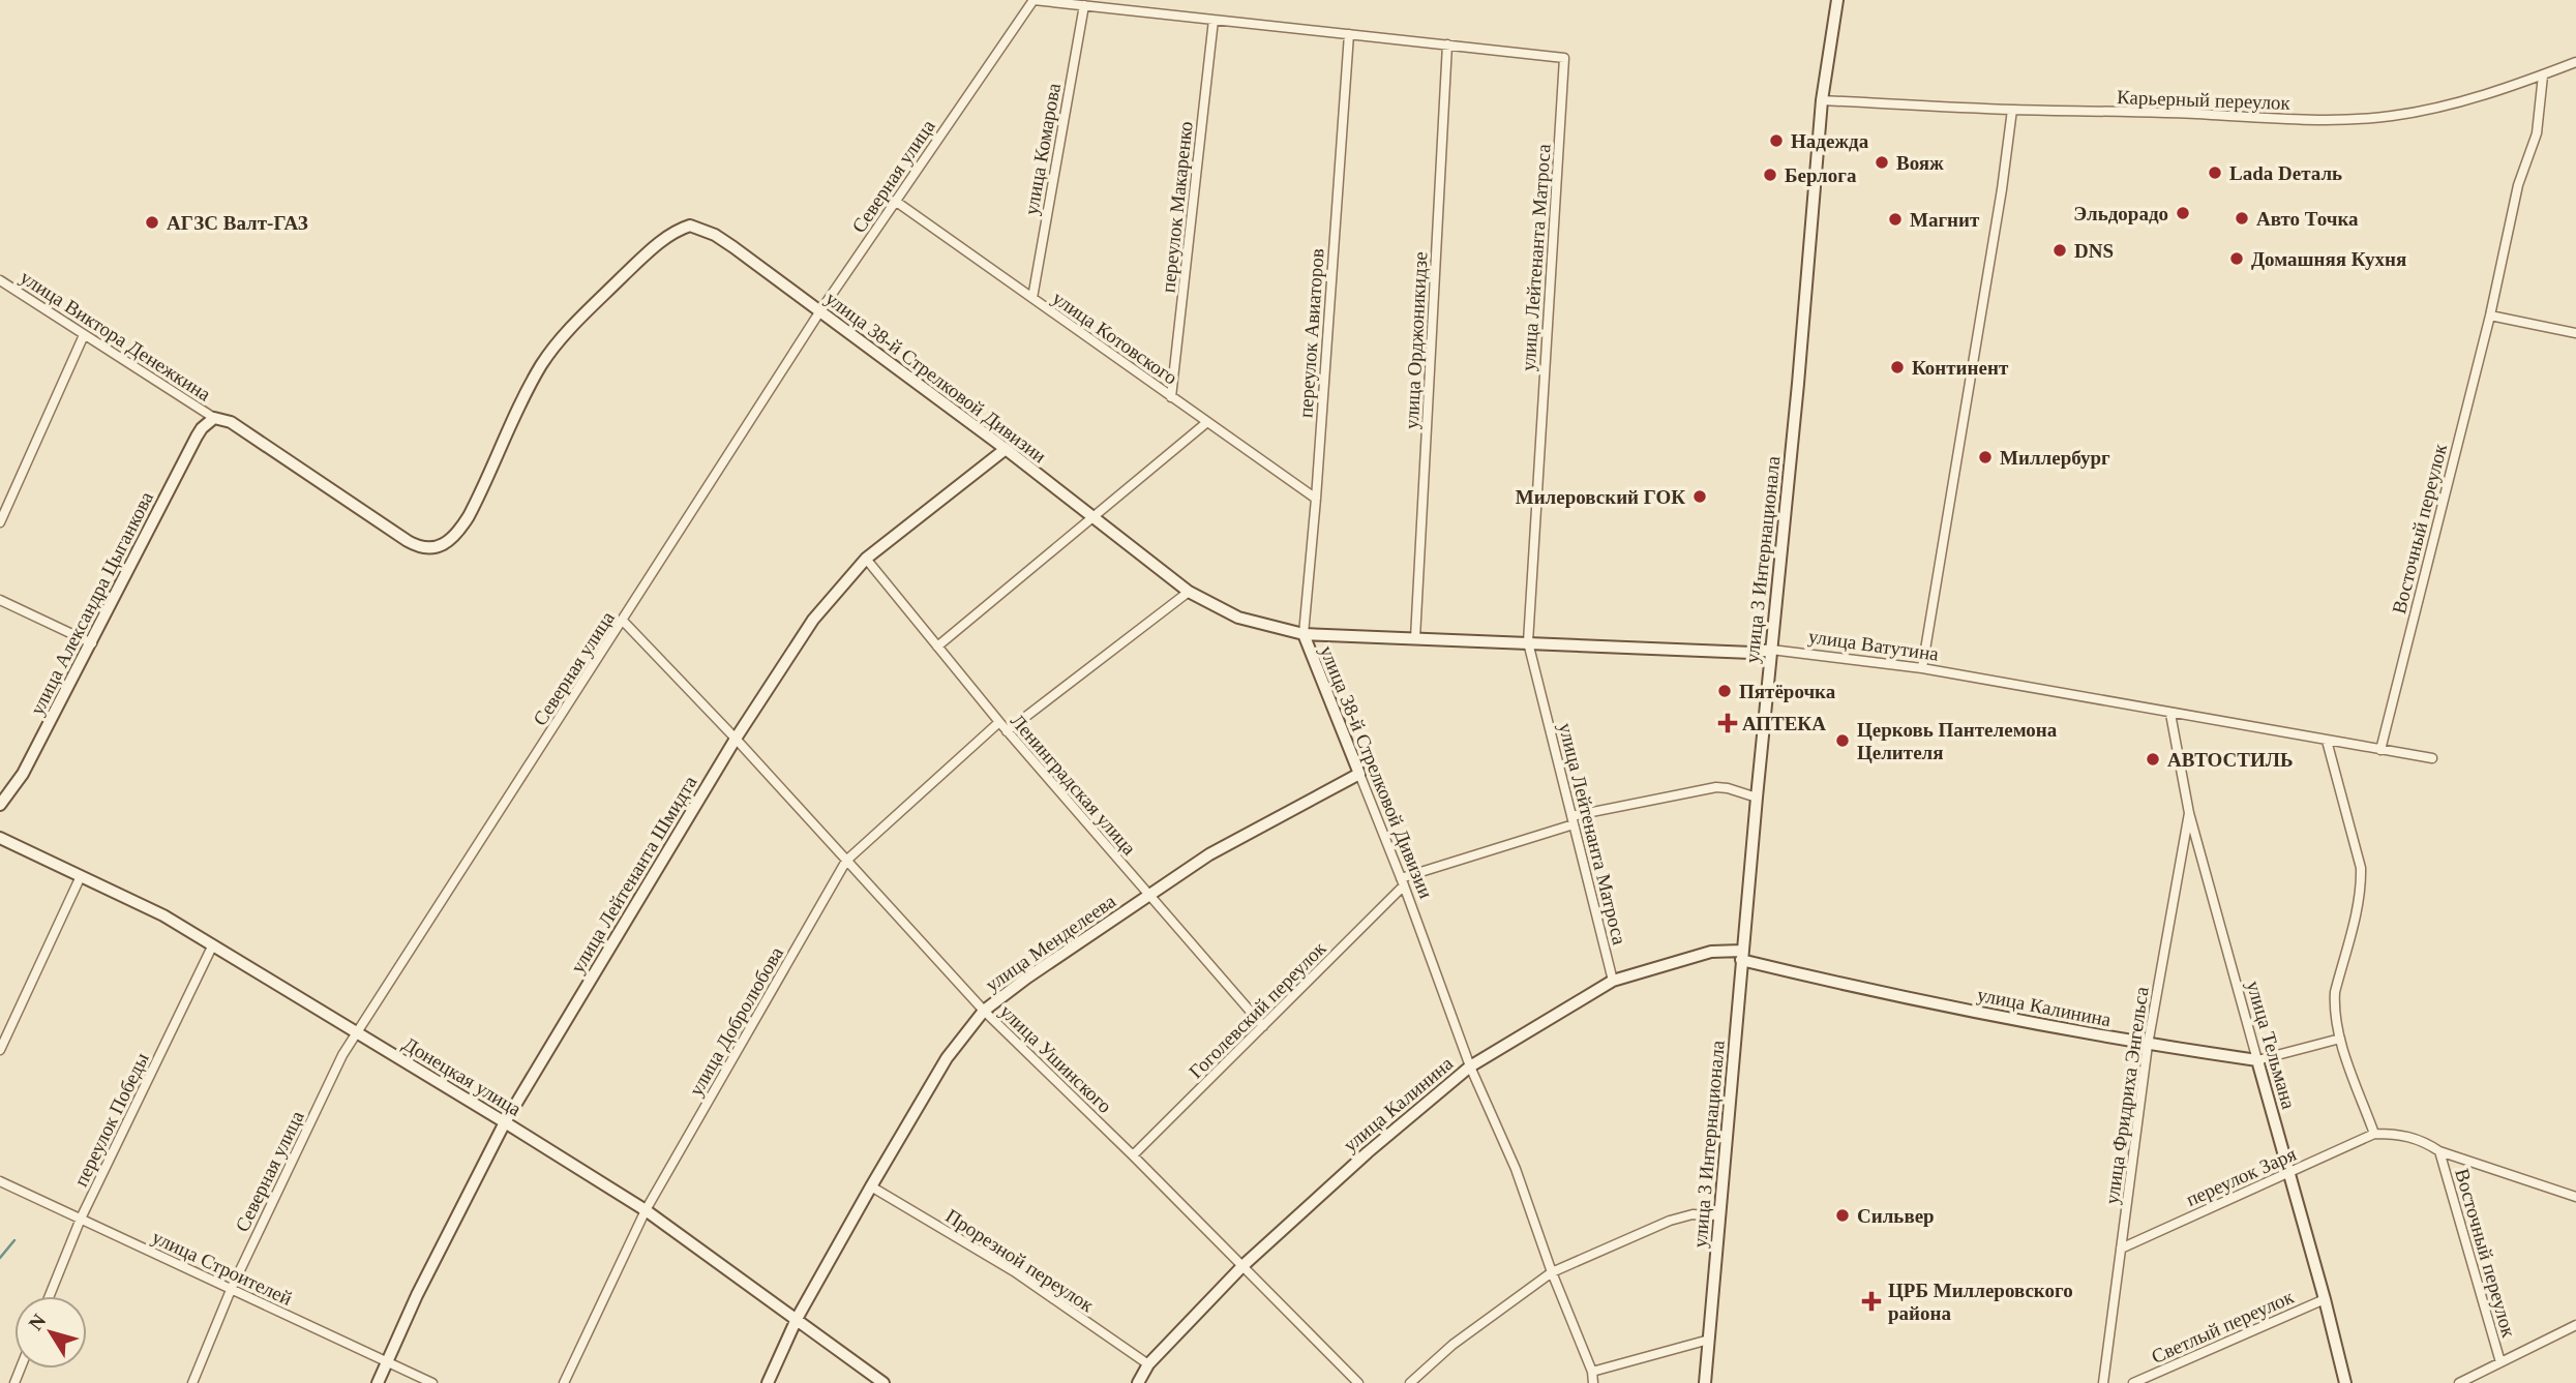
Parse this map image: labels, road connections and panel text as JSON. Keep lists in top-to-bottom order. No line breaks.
{"streets":{"street":["Карьерный переулок","улица Комарова","Северная улица","переулок Макаренко","улица Лейтенанта Матроса","переулок Авиаторов","улица Виктора Денежкина","улица Котовского","улица Орджоникидзе","улица 38-й Стрелковой Дивизии","Восточный переулок","улица 3 Интернационала","улица Александра Цыганкова","улица Ватутина","Ленинградская улица","улица Лейтенанта Шмидта","улица Менделеева","улица Калинина","Гоголевский переулок","улица Добролюбова","улица Тельмана","улица Ушинского","Донецкая улица","улица Фридриха Энгельса","переулок Победы","переулок Заря","Прорезной переулок","улица Строителей","Светлый переулок"]},"crossings":[["Карьерный переулок","Восточный переулок"],["Карьерный переулок","улица 3 Интернационала"],["улица Комарова","улица Лейтенанта Матроса"],["улица Комарова","улица Котовского"],["Северная улица","улица Лейтенанта Матроса"],["Северная улица","улица Котовского"],["Северная улица","улица 38-й Стрелковой Дивизии"],["Северная улица","улица Ушинского"],["Северная улица","Донецкая улица"],["Северная улица","улица Строителей"],["переулок Макаренко","улица Лейтенанта Матроса"],["переулок Макаренко","улица Котовского"],["улица Лейтенанта Матроса","переулок Авиаторов"],["улица Лейтенанта Матроса","улица Орджоникидзе"],["улица Лейтенанта Матроса","улица Ватутина"],["улица Лейтенанта Матроса","улица Калинина"],["улица Лейтенанта Матроса","Гоголевский переулок"],["переулок Авиаторов","улица Котовского"],["переулок Авиаторов","улица 38-й Стрелковой Дивизии"],["переулок Авиаторов","улица Ватутина"],["улица Виктора Денежкина","улица 38-й Стрелковой Дивизии"],["улица Виктора Денежкина","улица Александра Цыганкова"],["улица Орджоникидзе","улица Ватутина"],["улица 38-й Стрелковой Дивизии","улица Александра Цыганкова"],["улица 38-й Стрелковой Дивизии","улица Ватутина"],["улица 38-й Стрелковой Дивизии","улица Лейтенанта Шмидта"],["улица 38-й Стрелковой Дивизии","улица Менделеева"],["улица 38-й Стрелковой Дивизии","улица Калинина"],["улица 38-й Стрелковой Дивизии","Гоголевский переулок"],["Восточный переулок","улица Ватутина"],["Восточный переулок","переулок Заря"],["улица 3 Интернационала","улица Ватутина"],["улица 3 Интернационала","улица Калинина"],["улица 3 Интернационала","Гоголевский переулок"],["улица Ватутина","улица Тельмана"],["Ленинградская улица","улица Лейтенанта Шмидта"],["Ленинградская улица","улица Менделеева"],["Ленинградская улица","Гоголевский переулок"],["Ленинградская улица","улица Добролюбова"],["улица Лейтенанта Шмидта","улица Ушинского"],["улица Лейтенанта Шмидта","Донецкая улица"],["улица Лейтенанта Шмидта","улица Строителей"],["улица Менделеева","улица Ушинского"],["улица Менделеева","Донецкая улица"],["улица Менделеева","Прорезной переулок"],["улица Калинина","улица Тельмана"],["улица Калинина","улица Ушинского"],["улица Калинина","улица Фридриха Энгельса"],["улица Калинина","Прорезной переулок"],["Гоголевский переулок","улица Ушинского"],["улица Добролюбова","улица Ушинского"],["улица Добролюбова","Донецкая улица"],["улица Тельмана","улица Фридриха Энгельса"],["улица Тельмана","переулок Заря"],["улица Тельмана","Светлый переулок"],["Донецкая улица","переулок Победы"],["улица Фридриха Энгельса","переулок Заря"],["переулок Победы","улица Строителей"]],"places":{"other":["Надежда","Вояж","Lada Dеталь","Берлога","Эльдорадо","Авто Точка","Магнит","АГЗС Валт-ГАЗ","DNS","Домашняя Кухня","Континент","Миллербург","Милеровский ГОК","Пятёрочка","Церковь Пантелемона Целителя","АВТОСТИЛЬ","Сильвер"],"health":["АПТЕКА","ЦРБ Миллеровского района"]},"north":"top left"}
